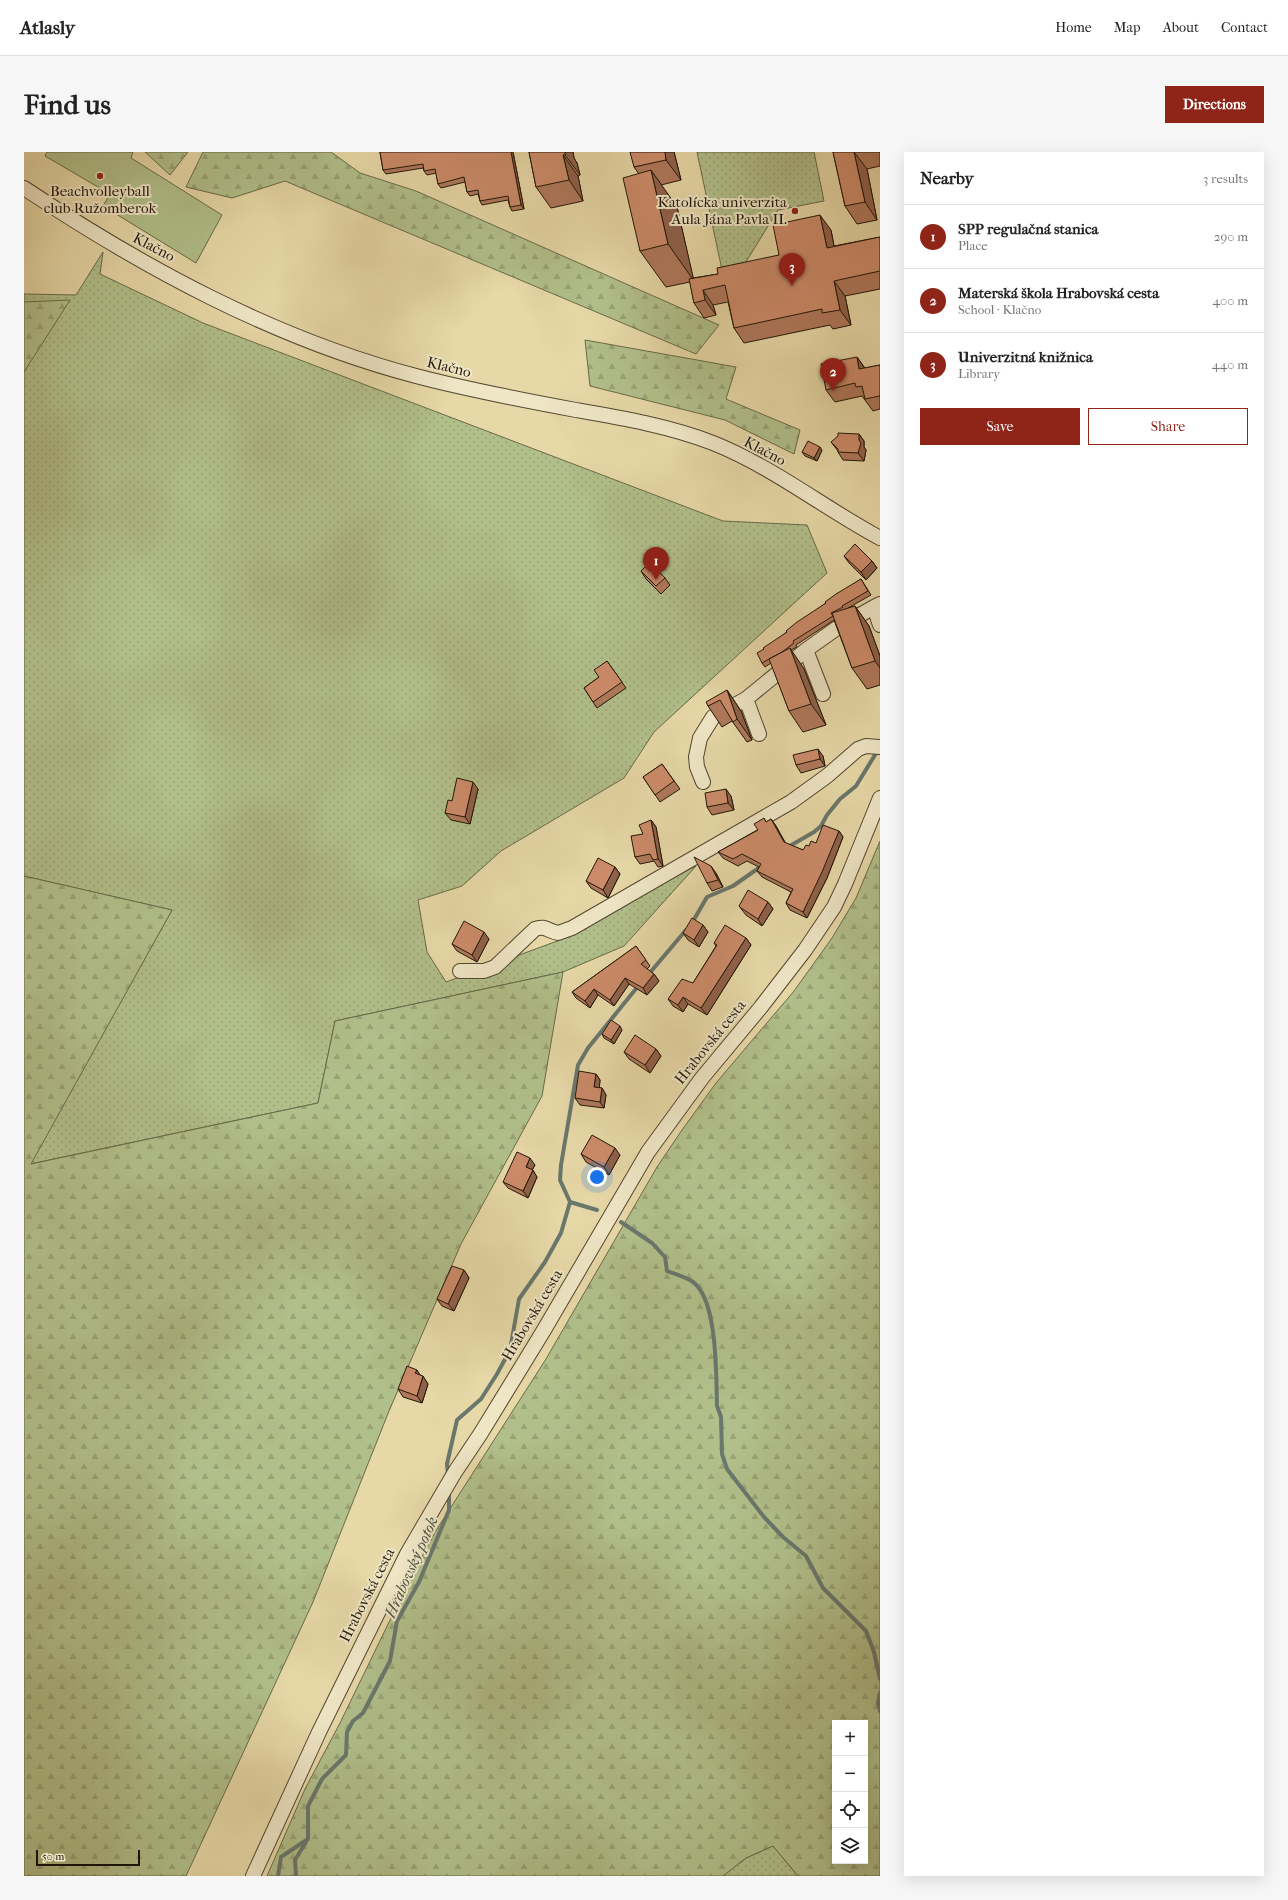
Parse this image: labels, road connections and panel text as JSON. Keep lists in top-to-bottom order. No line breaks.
{"streets":{"street":["Klačno","Hrabovská cesta"]},"water":["Hrabovský potok"],"places":["Beachvolleyball club Ružomberok","Katolícka univerzita Aula Jána Pavla II."],"scale_bar":"50 m","page":{"header":"Atlasly","nav":["Home","Map","About","Contact"],"buttons":["Directions",["Save","Share"]],"title":"Find us","heading":["Nearby","3 results"],"list":[{"mark":"1","name":"SPP regulačná stanica","note":"Place","value":"290 m"},{"mark":"2","name":"Materská škola Hrabovská cesta","note":"School · Klačno","value":"400 m"},{"mark":"3","name":"Univerzitná knižnica","note":"Library","value":"440 m"}],"pins":["3","2","1"],"map_buttons":["+","−"],"scale":"50 m"}}
